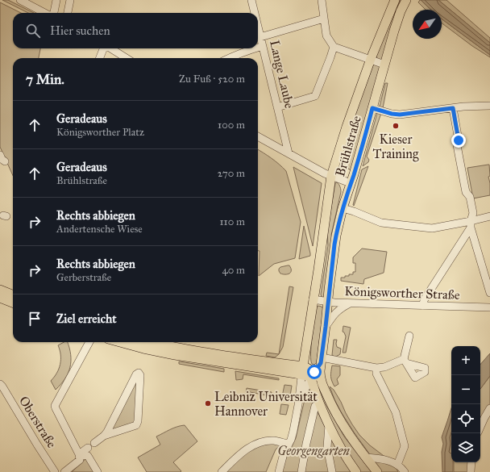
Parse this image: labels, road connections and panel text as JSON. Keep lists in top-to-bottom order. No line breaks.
{"streets":{"main road":["Brühlstraße"],"street":["Lange Laube","Königsworther Straße","Oberstraße"]},"crossings":[["Brühlstraße","Königsworther Straße"]],"parks":["Georgengarten"],"places":["Kieser Training","Leibniz Universität Hannover"],"north":"bottom left","page":{"search":"Hier suchen","heading":["7 Min.","Zu Fuß · 520 m"],"list":[["Geradeaus","Königsworther Platz","100 m"],["Geradeaus","Brühlstraße","270 m"],["Rechts abbiegen","Andertensche Wiese","110 m"],["Rechts abbiegen","Gerberstraße","40 m"],"Ziel erreicht"],"map_buttons":["+","−"]}}
